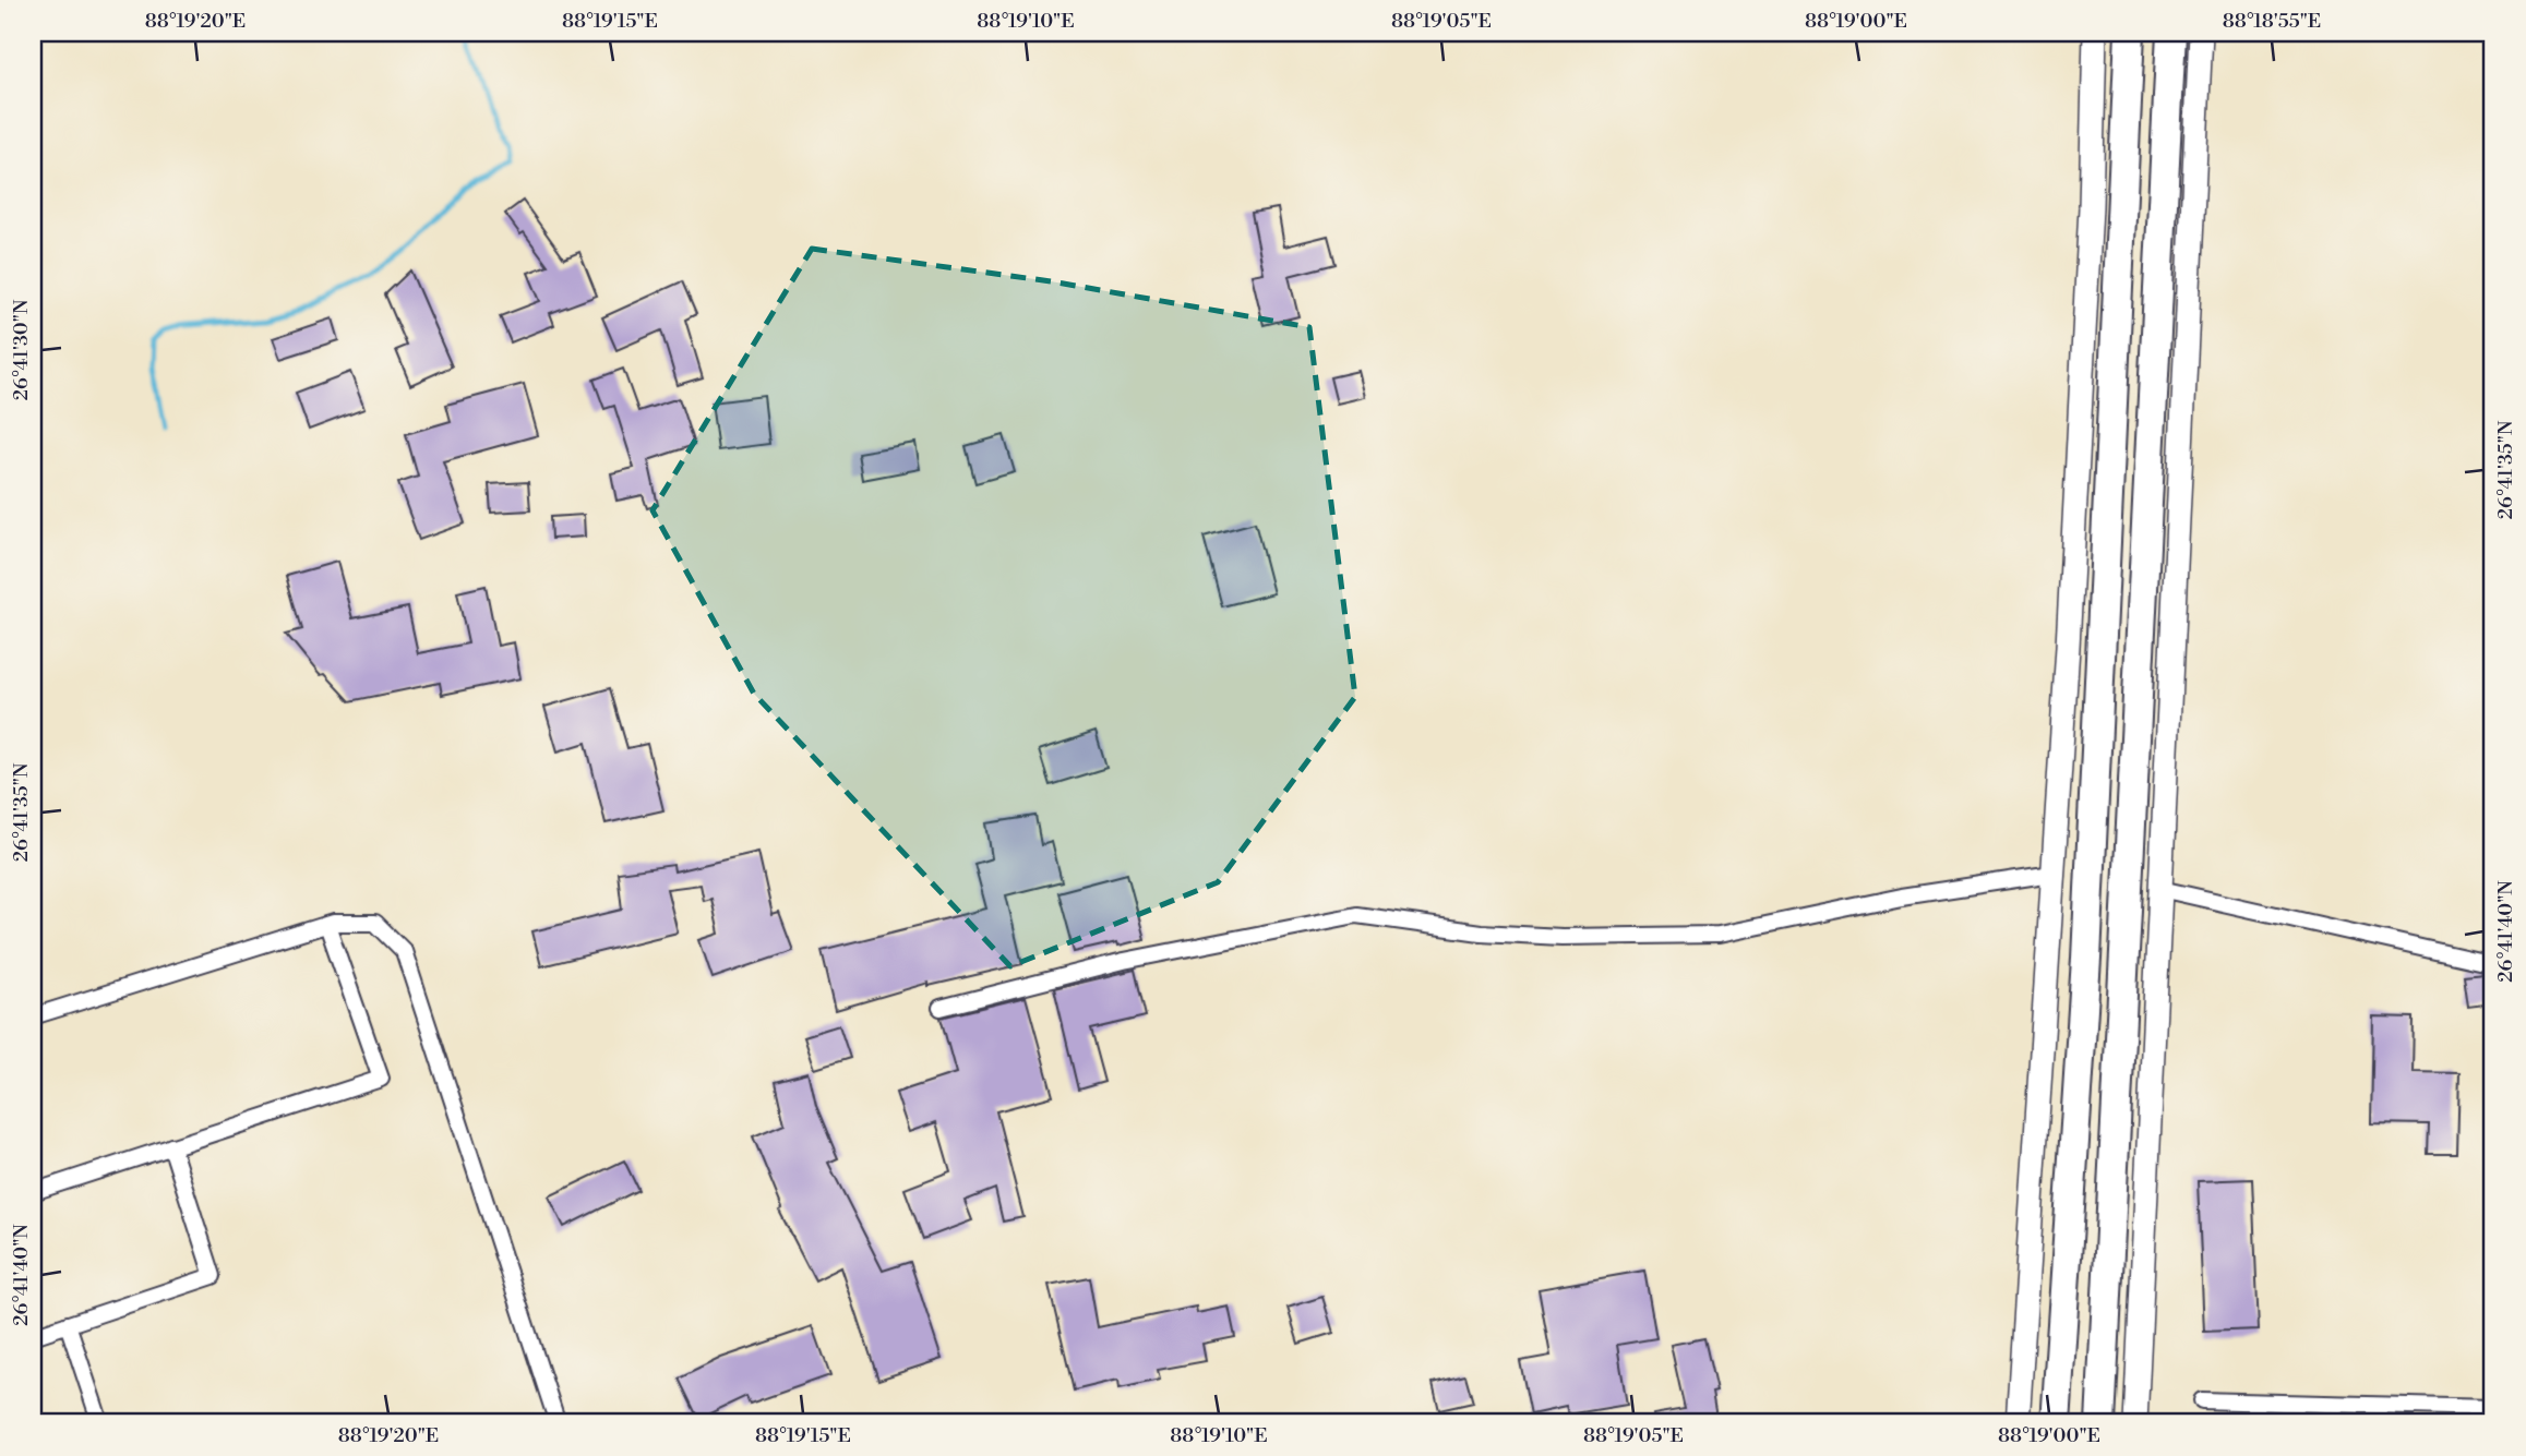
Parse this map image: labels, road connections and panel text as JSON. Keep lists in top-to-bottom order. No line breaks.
{"coordinates":["88°19'20\"E","88°19'15\"E","88°19'10\"E","88°19'05\"E","88°19'00\"E","88°18'55\"E","26°41'30\"N","26°41'35\"N","26°41'40\"N"]}
